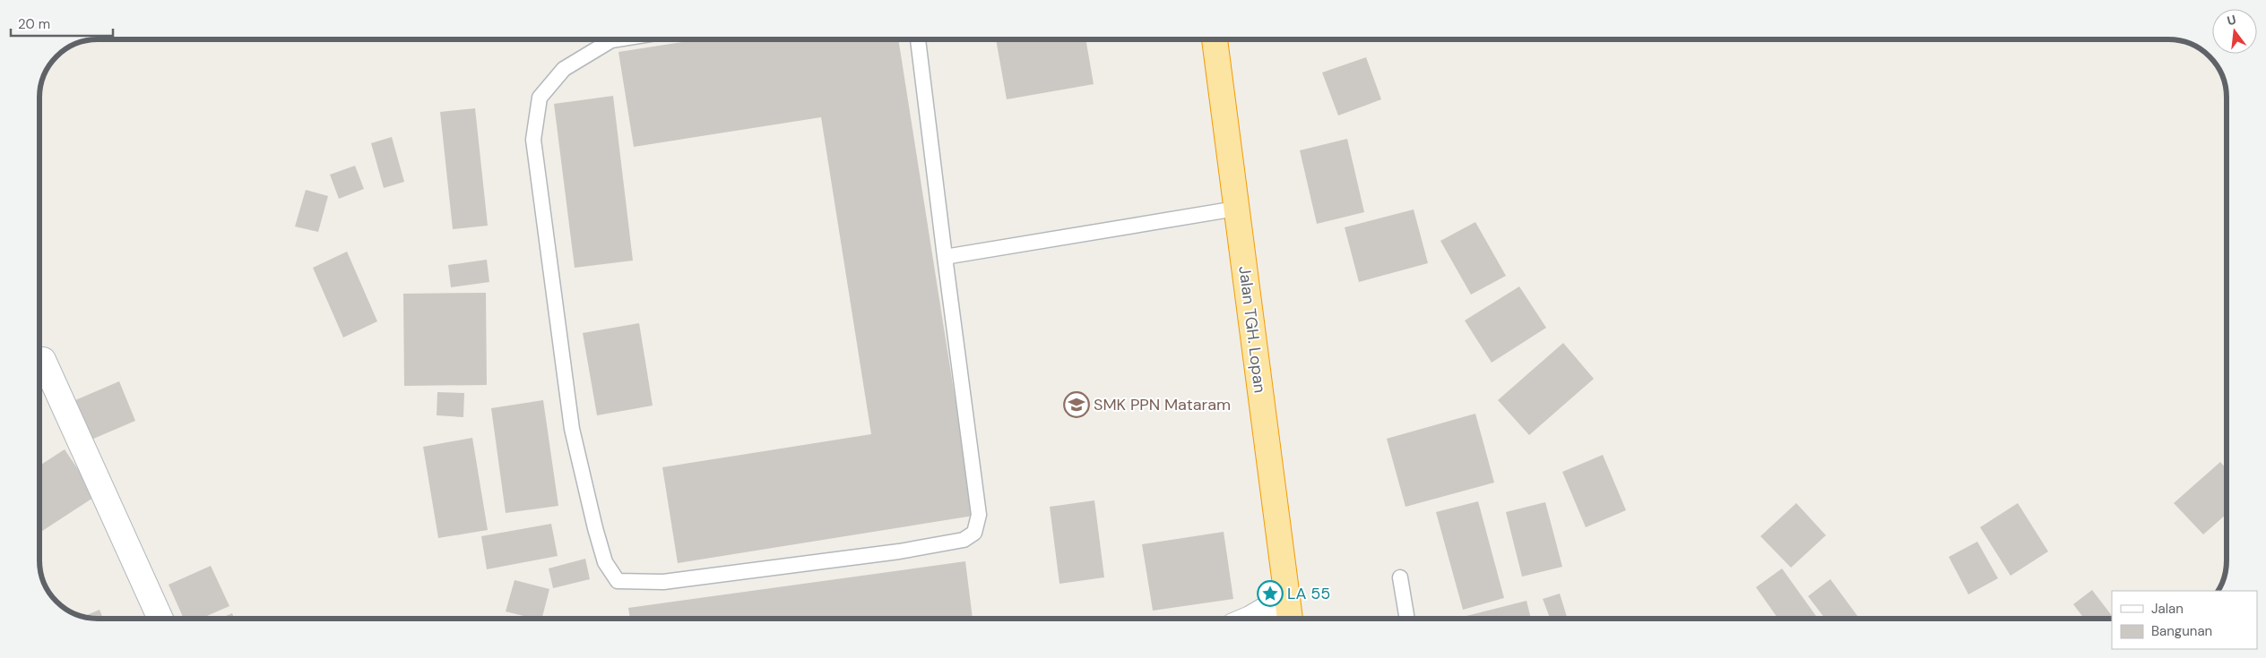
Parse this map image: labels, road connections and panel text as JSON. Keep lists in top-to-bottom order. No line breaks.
{"streets":{"highway":["Jalan TGH. Lopan"]},"places":{"school or university":["SMK PPN Mataram"],"place":["LA 55"]},"legend":["Jalan","Bangunan"],"scale_bar":"20 m","north":"top"}
